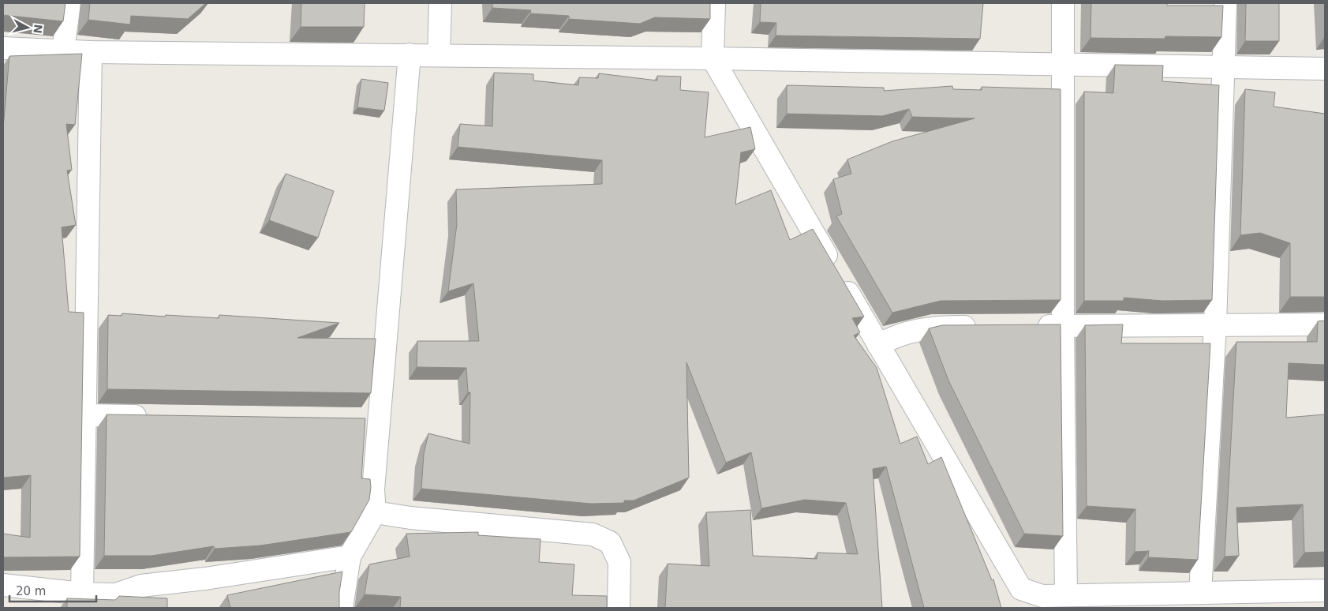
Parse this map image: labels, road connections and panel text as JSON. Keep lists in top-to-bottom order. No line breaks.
{"scale_bar":"20 m","north":"right"}
